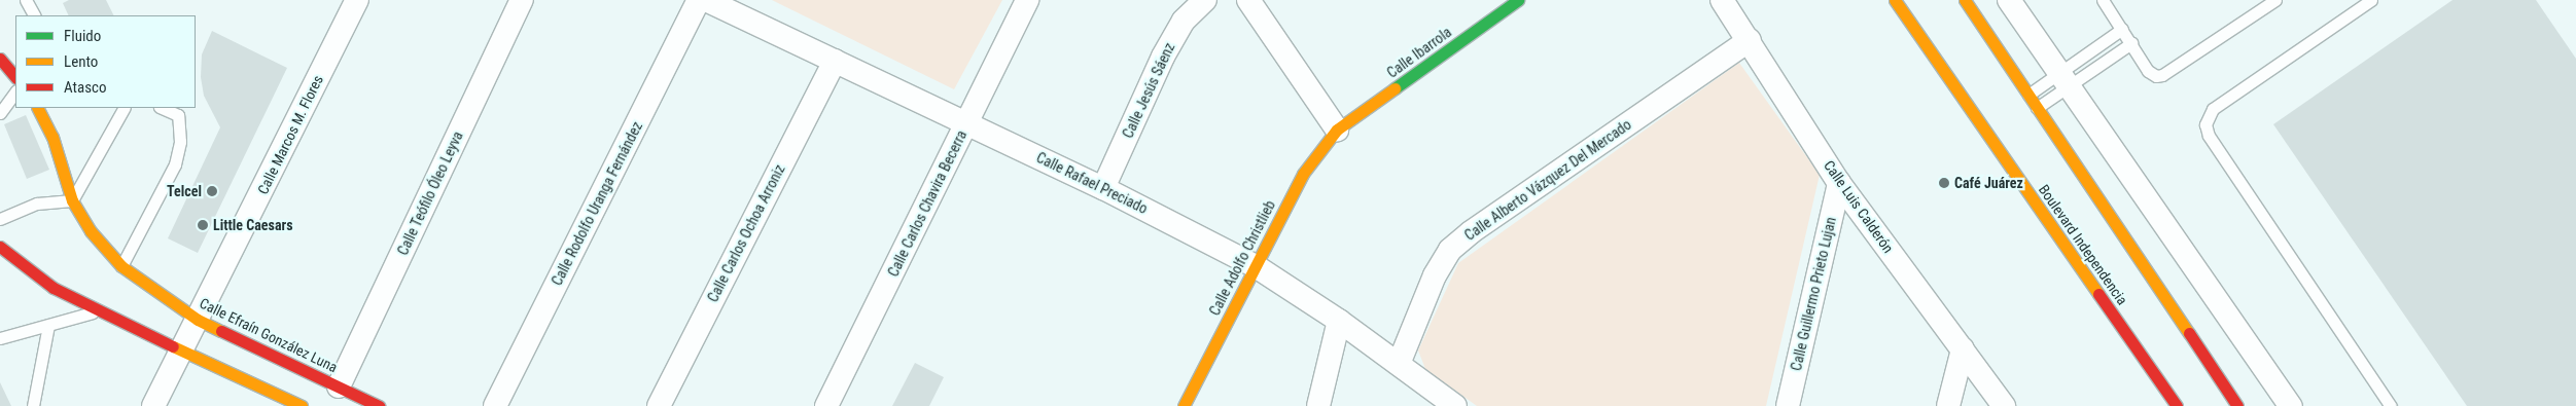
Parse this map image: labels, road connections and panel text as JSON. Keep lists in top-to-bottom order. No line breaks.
{"streets":{"main road":["Calle Ibarrola","Boulevard Independencia","Calle Adolfo Christlieb","Calle Efraín González Luna"],"street":["Calle Jesús Sáenz","Calle Marcos M. Flores","Calle Alberto Vázquez Del Mercado","Calle Rafael Preciado","Calle Teófilo Óleo Leyva","Calle Rodolfo Uranga Fernández","Calle Carlos Chavira Becerra","Calle Luis Calderón","Calle Carlos Ochoa Arroniz","Calle Guillermo Prieto Lujan"]},"crossings":[["Calle Ibarrola","Calle Adolfo Christlieb"],["Calle Jesús Sáenz","Calle Rafael Preciado"],["Calle Marcos M. Flores","Calle Efraín González Luna"],["Calle Alberto Vázquez Del Mercado","Calle Rafael Preciado"],["Calle Alberto Vázquez Del Mercado","Calle Luis Calderón"],["Calle Rafael Preciado","Calle Carlos Chavira Becerra"],["Calle Rafael Preciado","Calle Carlos Ochoa Arroniz"],["Calle Rafael Preciado","Calle Adolfo Christlieb"],["Calle Teófilo Óleo Leyva","Calle Efraín González Luna"],["Calle Luis Calderón","Calle Guillermo Prieto Lujan"]],"places":["Café Juárez","Telcel","Little Caesars"],"legend":["Fluido","Lento","Atasco"]}
